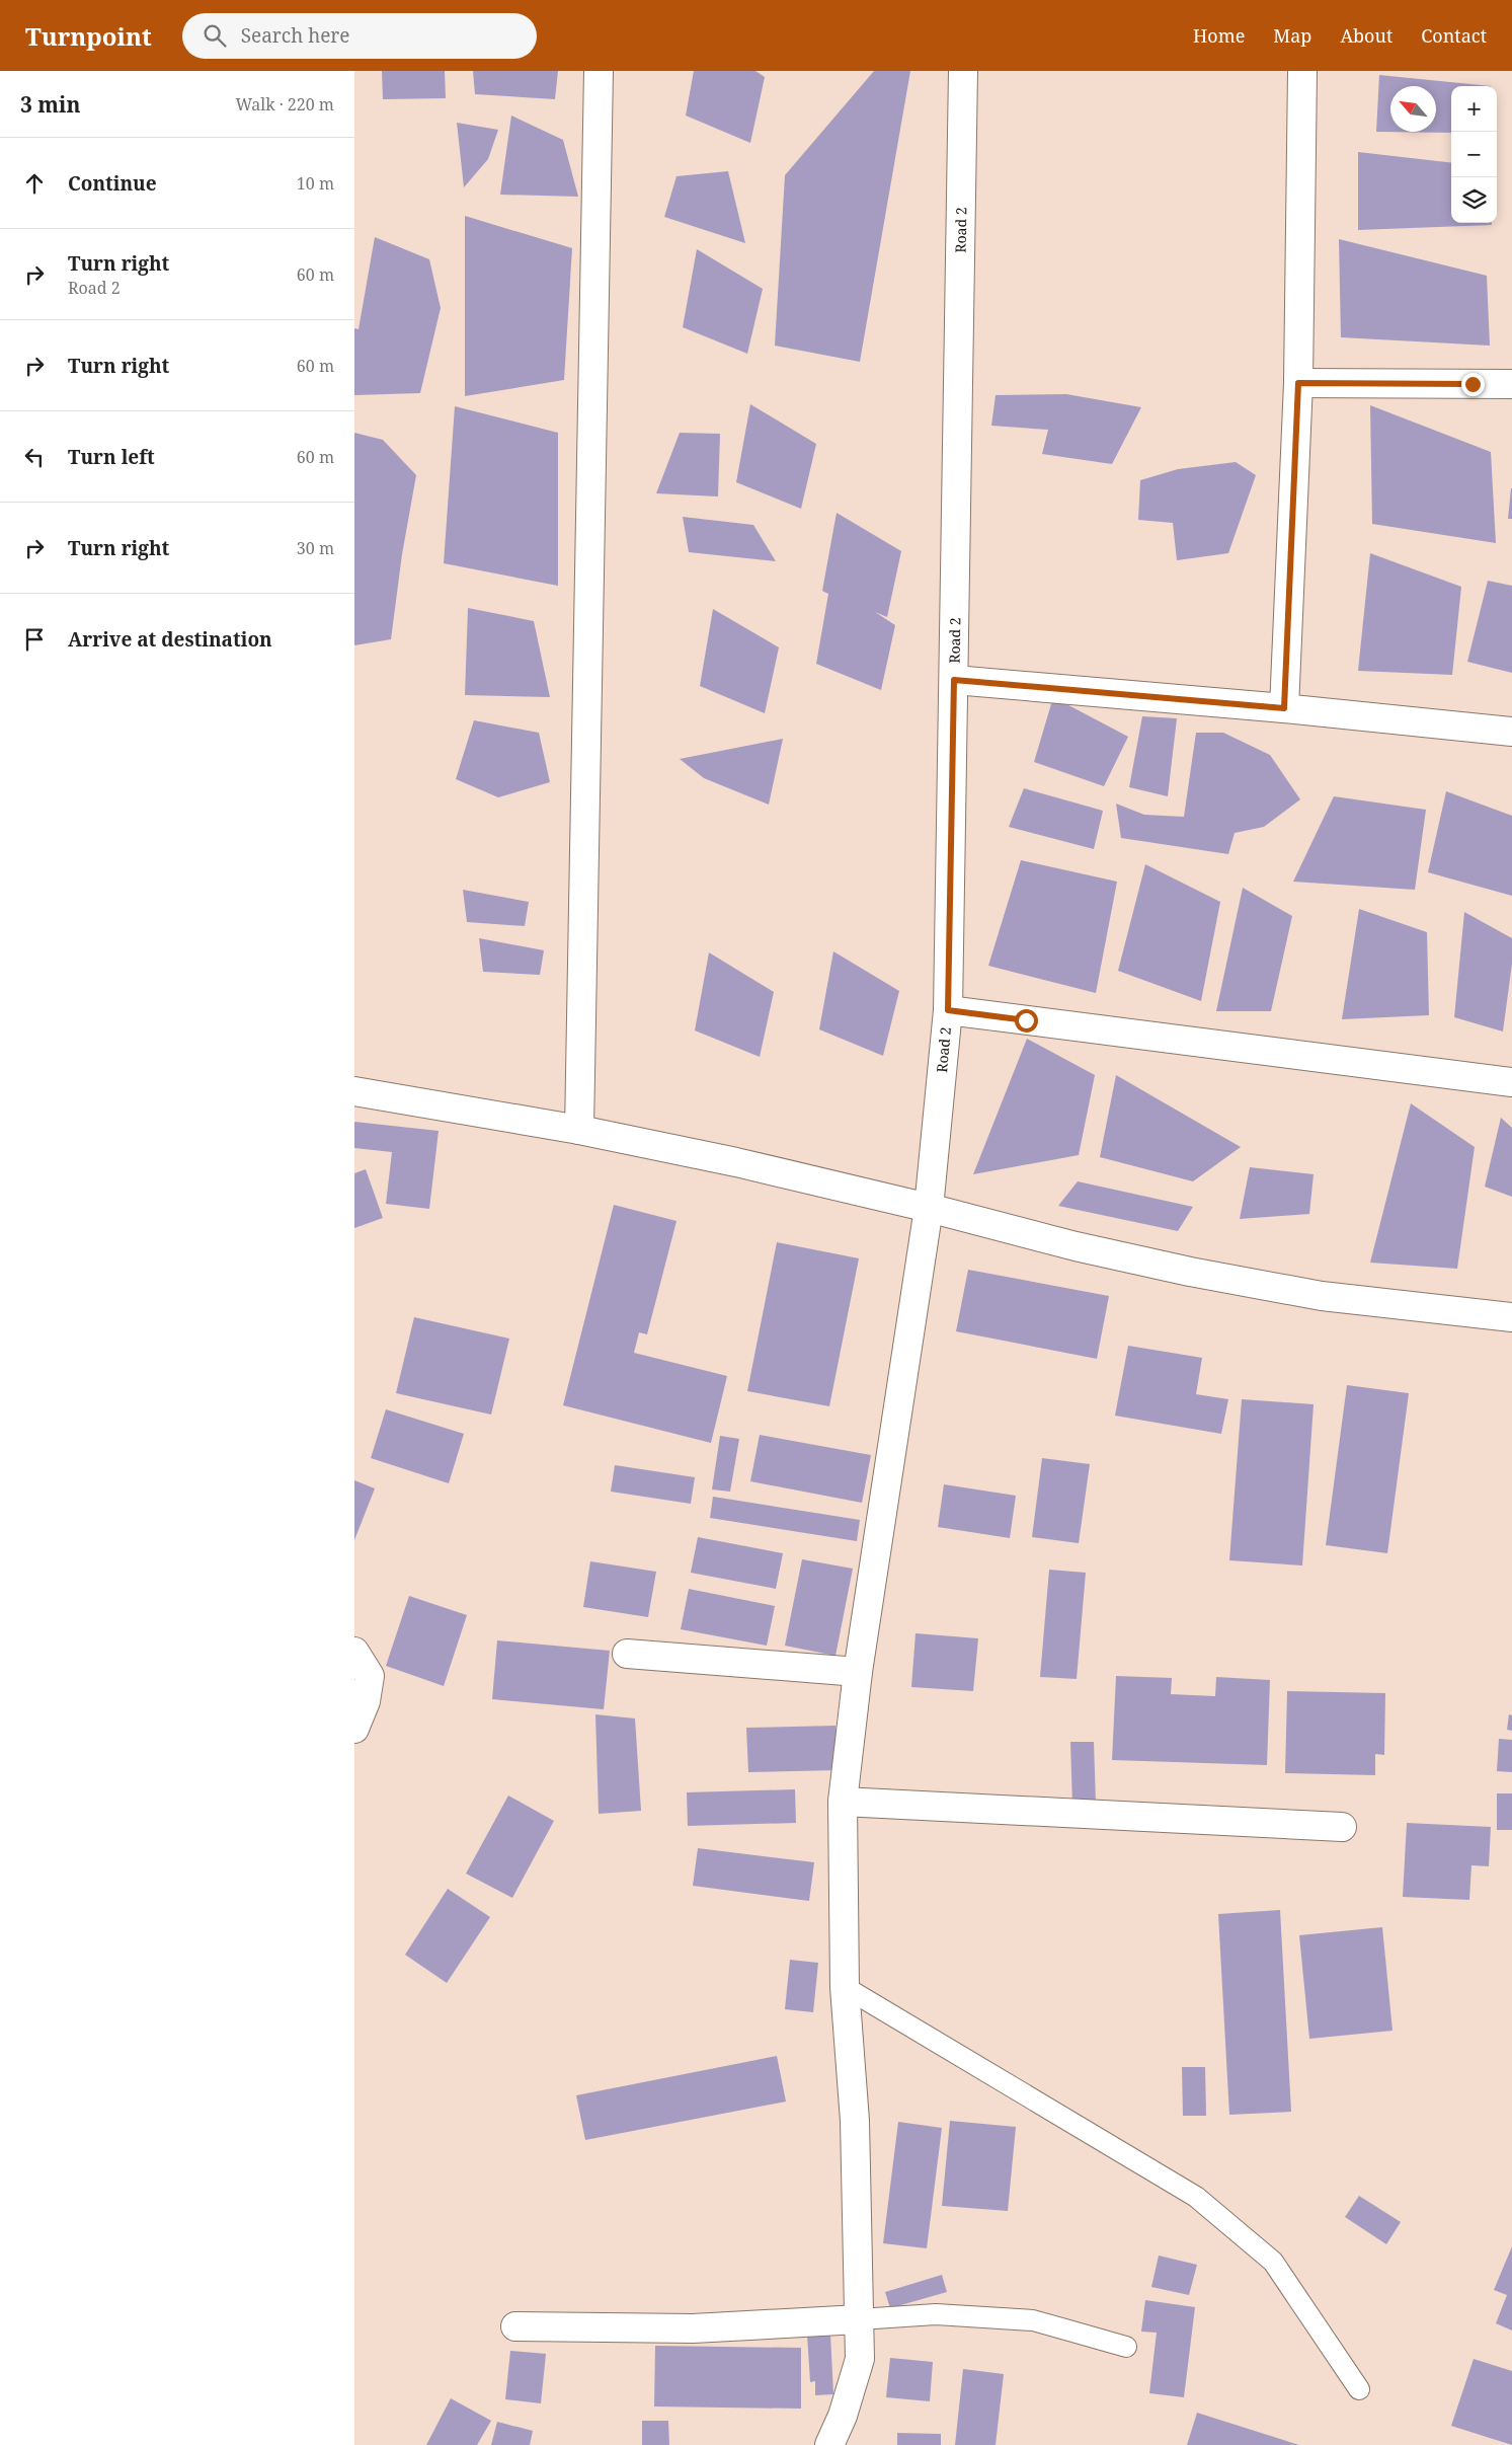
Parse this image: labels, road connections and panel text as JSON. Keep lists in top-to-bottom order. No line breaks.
{"streets":{"street":["Road 2"]},"north":"top left","page":{"header":"Turnpoint","search":"Search here","nav":["Home","Map","About","Contact"],"heading":["3 min","Walk · 220 m"],"map_buttons":["+","−"],"list":[["Continue","10 m"],["Turn right","Road 2","60 m"],["Turn right","60 m"],["Turn left","60 m"],["Turn right","30 m"],"Arrive at destination"]}}
